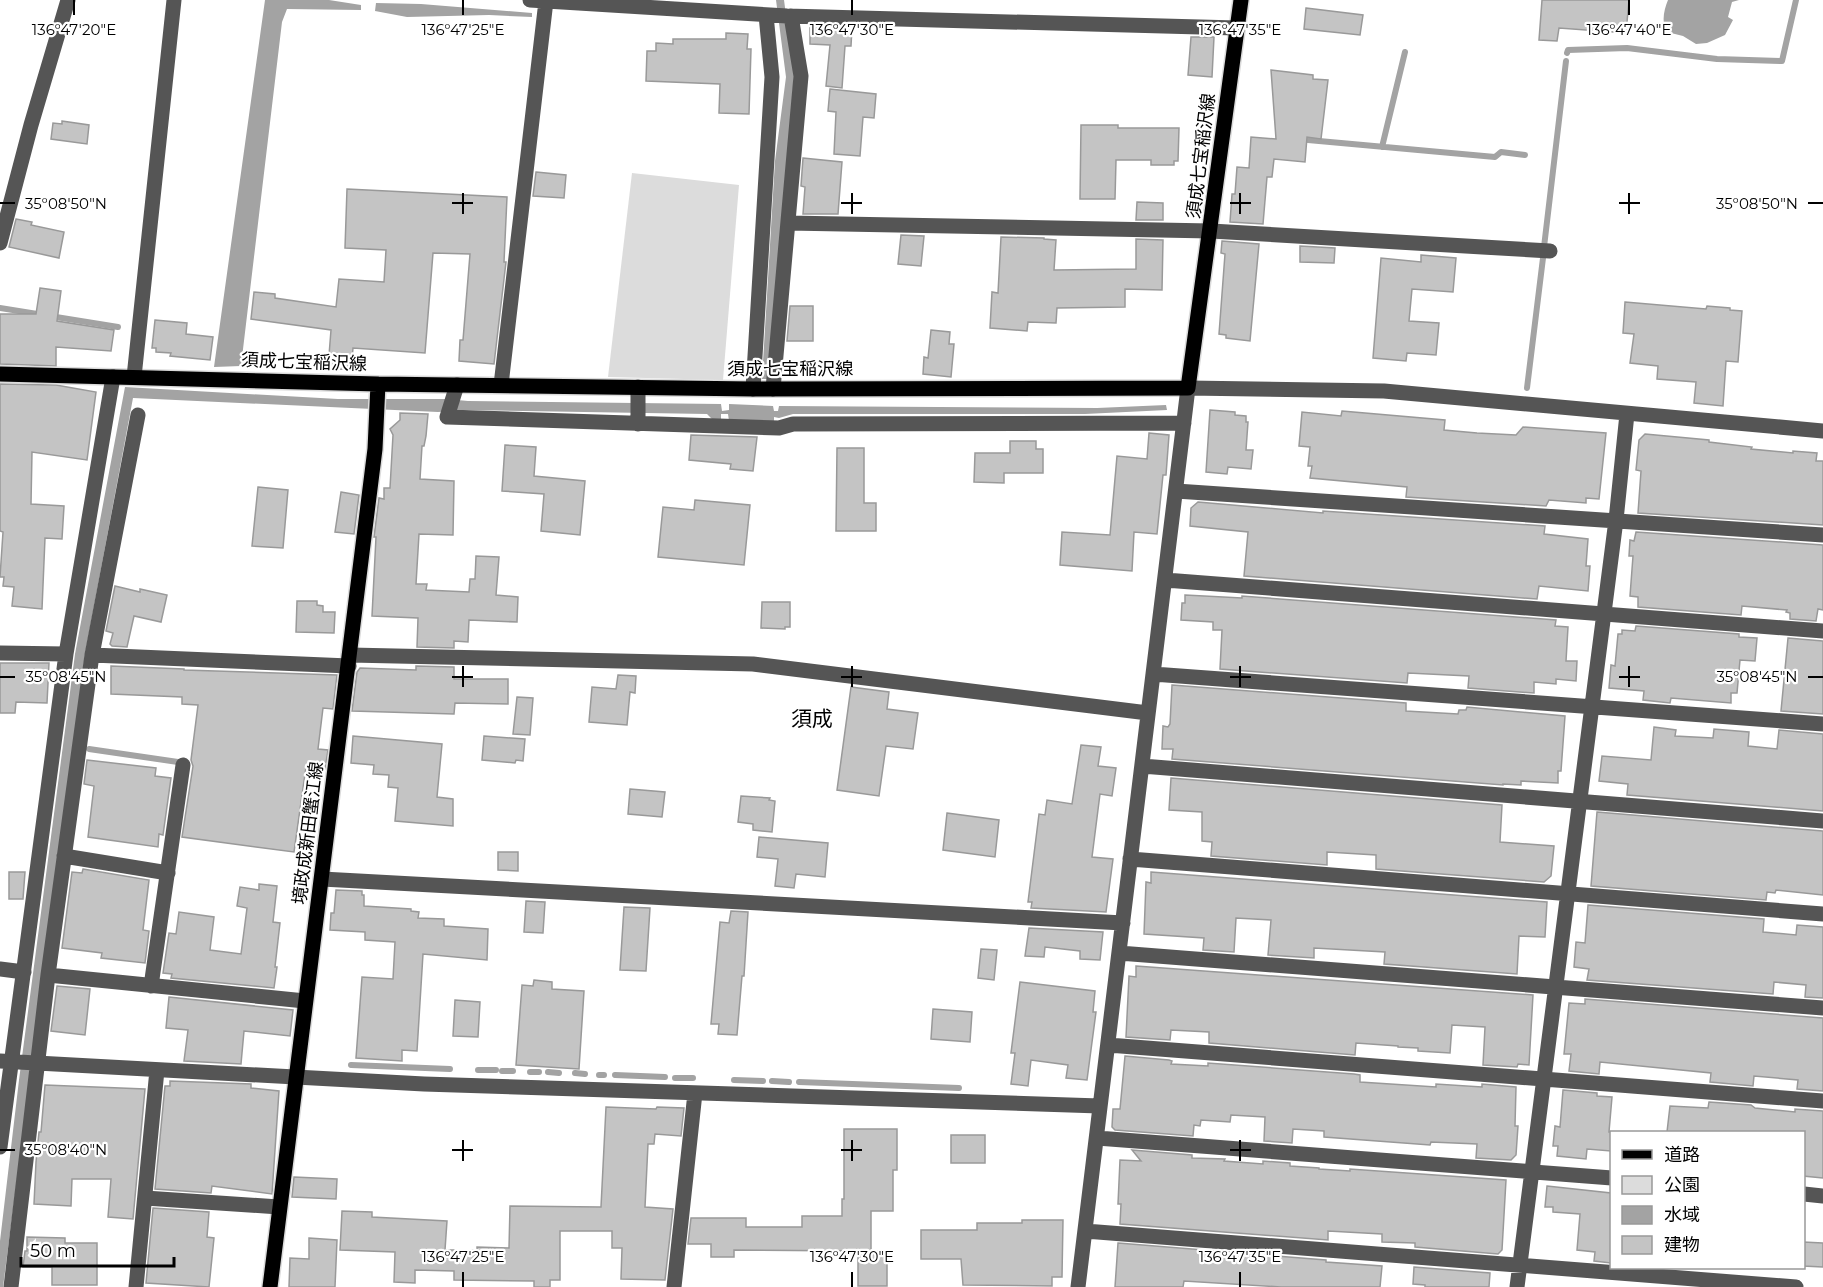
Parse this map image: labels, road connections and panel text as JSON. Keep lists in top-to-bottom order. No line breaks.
{"streets":{"main road":["須成七宝稲沢線","境政成新田蟹江線"]},"crossings":[["須成七宝稲沢線","境政成新田蟹江線"]],"districts":["須成"],"legend":["道路","公園","水域","建物"],"scale_bar":"50 m","coordinates":["136°47'20\"E","136°47'25\"E","136°47'30\"E","136°47'35\"E","136°47'40\"E","35°08'50\"N","35°08'45\"N","35°08'40\"N"]}
